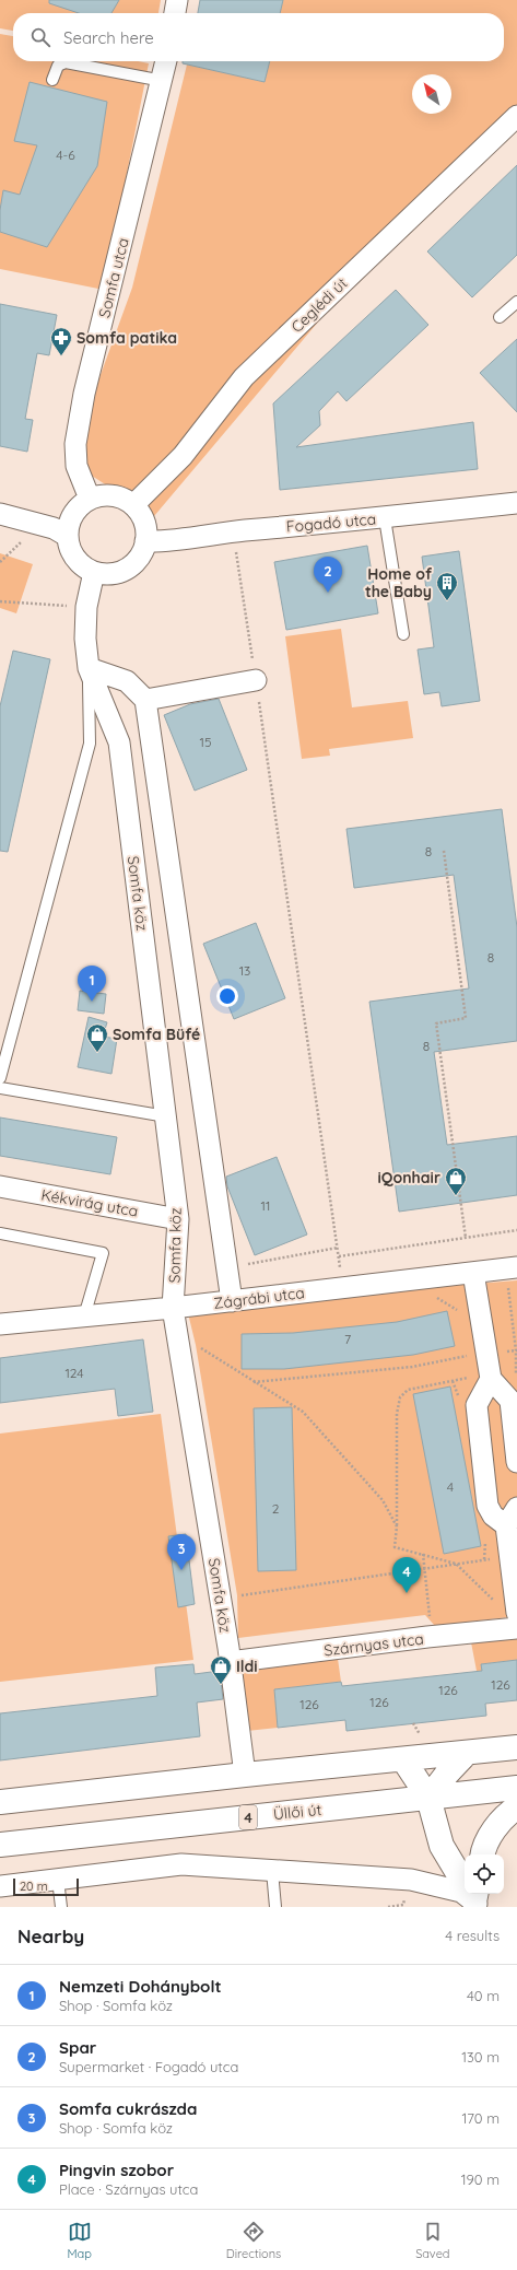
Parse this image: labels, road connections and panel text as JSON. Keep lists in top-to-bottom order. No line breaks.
{"streets":{"main road":["Üllői út","4"],"street":["Somfa utca","Ceglédi út","Fogadó utca","Somfa köz","Kékvirág utca","Zágrábi utca","Szárnyas utca"]},"crossings":[["Somfa utca","Ceglédi út"],["Somfa utca","Fogadó utca"],["Somfa utca","Somfa köz"],["Ceglédi út","Fogadó utca"],["Ceglédi út","Somfa köz"],["Fogadó utca","Somfa köz"],["Somfa köz","Kékvirág utca"],["Somfa köz","Zágrábi utca"],["Somfa köz","Szárnyas utca"]],"places":{"pharmacy":["Somfa patika"],"building":["Home of the Baby"],"shop":["Somfa Büfé","iQonhair","Ildi"]},"house_numbers":["4-6","15","8","8","13","8","11","7","124","4","2","126","126","126","126"],"scale_bar":"20 m","north":"top left","page":{"search":"Search here","pins":["2","1","3","4"],"scale":"20 m","heading":["Nearby","4 results"],"list":[{"mark":"1","name":"Nemzeti Dohánybolt","note":"Shop · Somfa köz","value":"40 m"},{"mark":"2","name":"Spar","note":"Supermarket · Fogadó utca","value":"130 m"},{"mark":"3","name":"Somfa cukrászda","note":"Shop · Somfa köz","value":"170 m"},{"mark":"4","name":"Pingvin szobor","note":"Place · Szárnyas utca","value":"190 m"}],"nav":["Map","Directions","Saved"]}}
